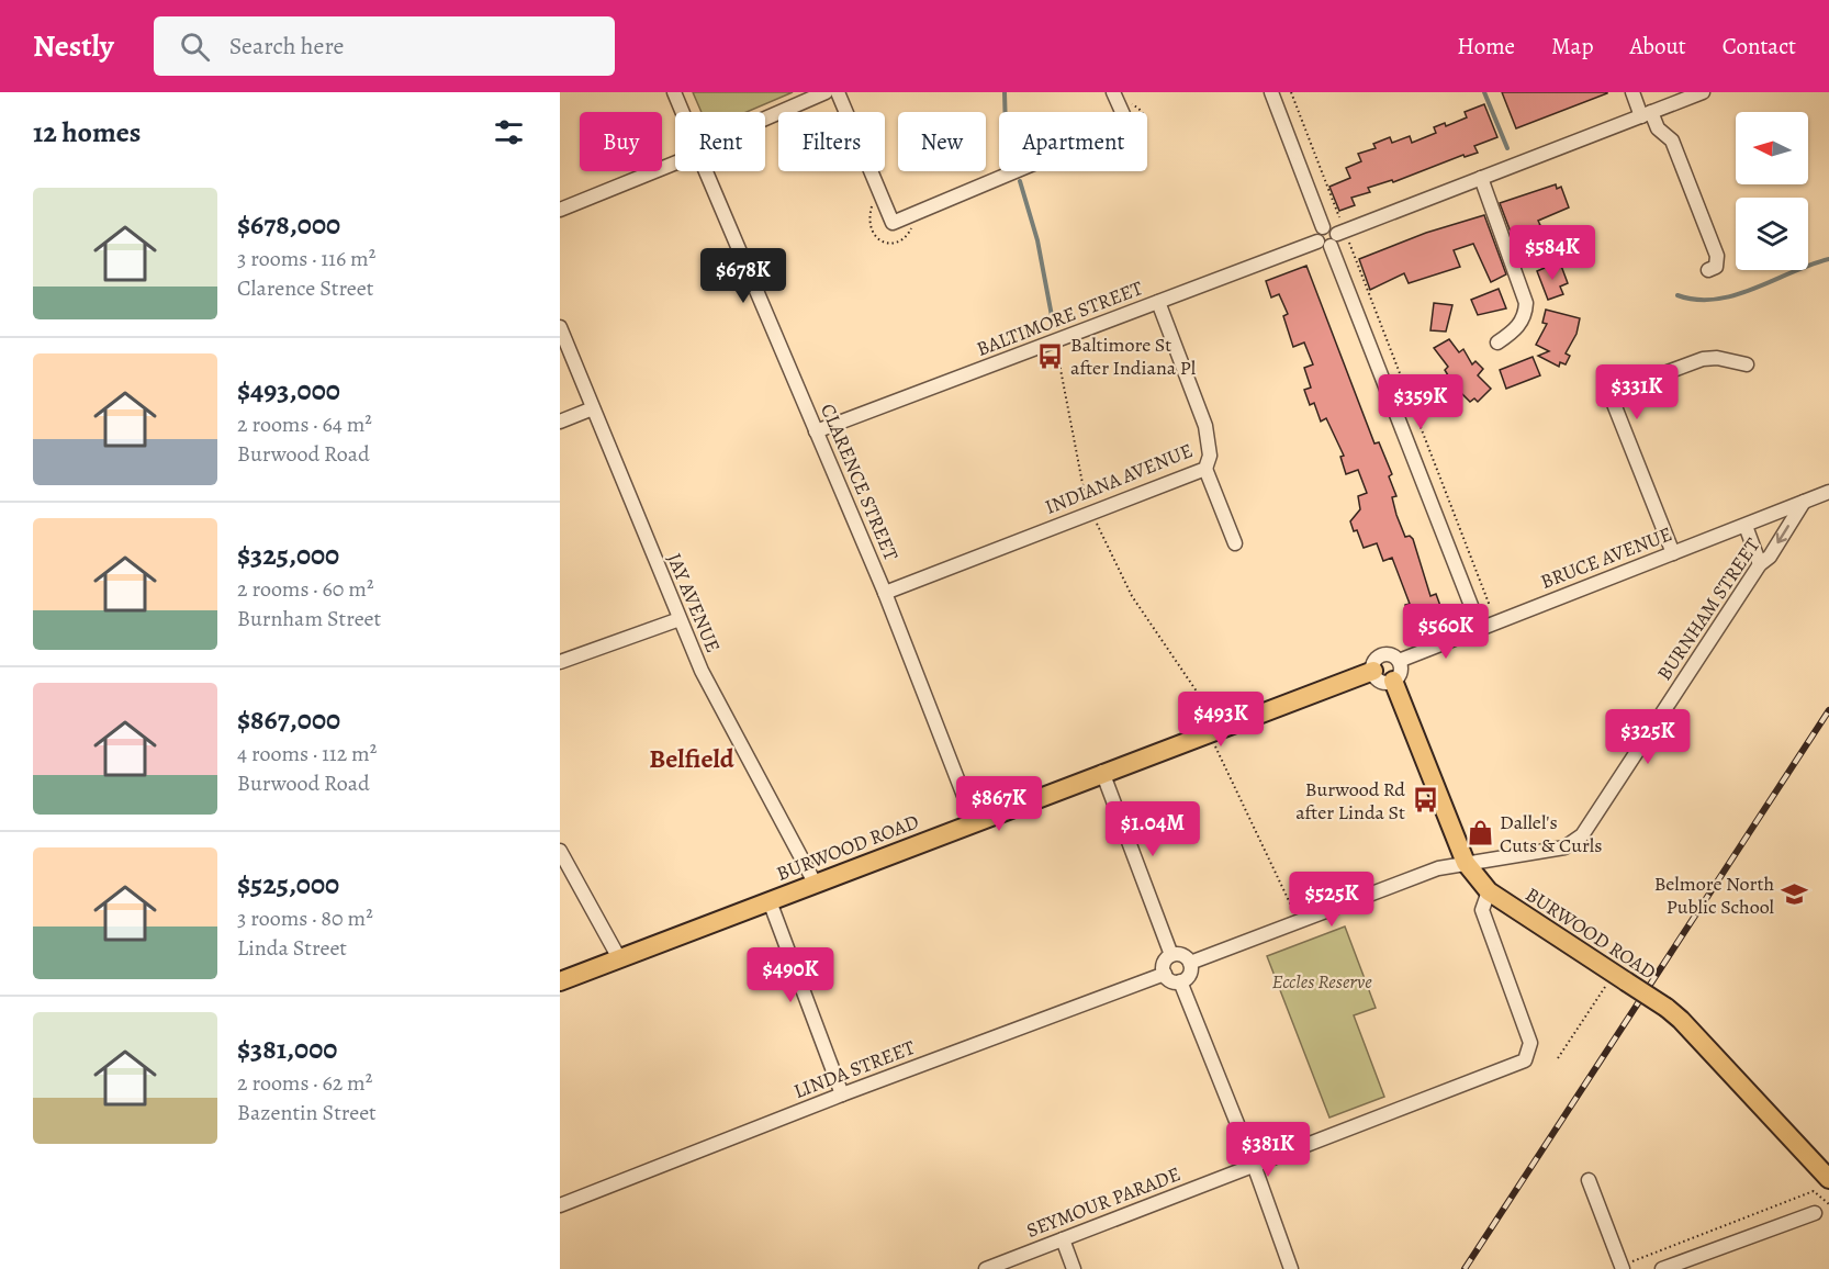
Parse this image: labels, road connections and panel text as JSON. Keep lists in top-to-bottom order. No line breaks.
{"streets":{"main road":["BURWOOD ROAD"],"street":["BALTIMORE STREET","INDIANA AVENUE","CLARENCE STREET","BRUCE AVENUE","JAY AVENUE","BURNHAM STREET","LINDA STREET","SEYMOUR PARADE"]},"crossings":[["BALTIMORE STREET","INDIANA AVENUE"],["BALTIMORE STREET","CLARENCE STREET"],["INDIANA AVENUE","CLARENCE STREET"],["CLARENCE STREET","BURWOOD ROAD"],["BRUCE AVENUE","BURNHAM STREET"],["BRUCE AVENUE","BURWOOD ROAD"],["JAY AVENUE","BURWOOD ROAD"],["BURNHAM STREET","BURWOOD ROAD"],["BURWOOD ROAD","SEYMOUR PARADE"]],"districts":["Belfield"],"parks":["Eccles Reserve"],"places":{"bus stop":["Baltimore St after Indiana Pl","Burwood Rd after Linda St"],"shop":["Dallel's Cuts & Curls"],"school or university":["Belmore North Public School"]},"north":"left","page":{"header":"Nestly","search":"Search here","nav":["Home","Map","About","Contact"],"heading":"12 homes","chip":["Buy","Rent","Filters","New","Apartment"],"list":[{"name":"$678,000","note":"3 rooms · 116 m² · Clarence Street"},{"name":"$493,000","note":"2 rooms · 64 m² · Burwood Road"},{"name":"$325,000","note":"2 rooms · 60 m² · Burnham Street"},{"name":"$867,000","note":"4 rooms · 112 m² · Burwood Road"},{"name":"$525,000","note":"3 rooms · 80 m² · Linda Street"},{"name":"$381,000","note":"2 rooms · 62 m² · Bazentin Street"}],"price":["$584K","$678K","$331K","$359K","$560K","$493K","$325K","$867K","$1.04M","$525K","$490K","$381K"]}}
